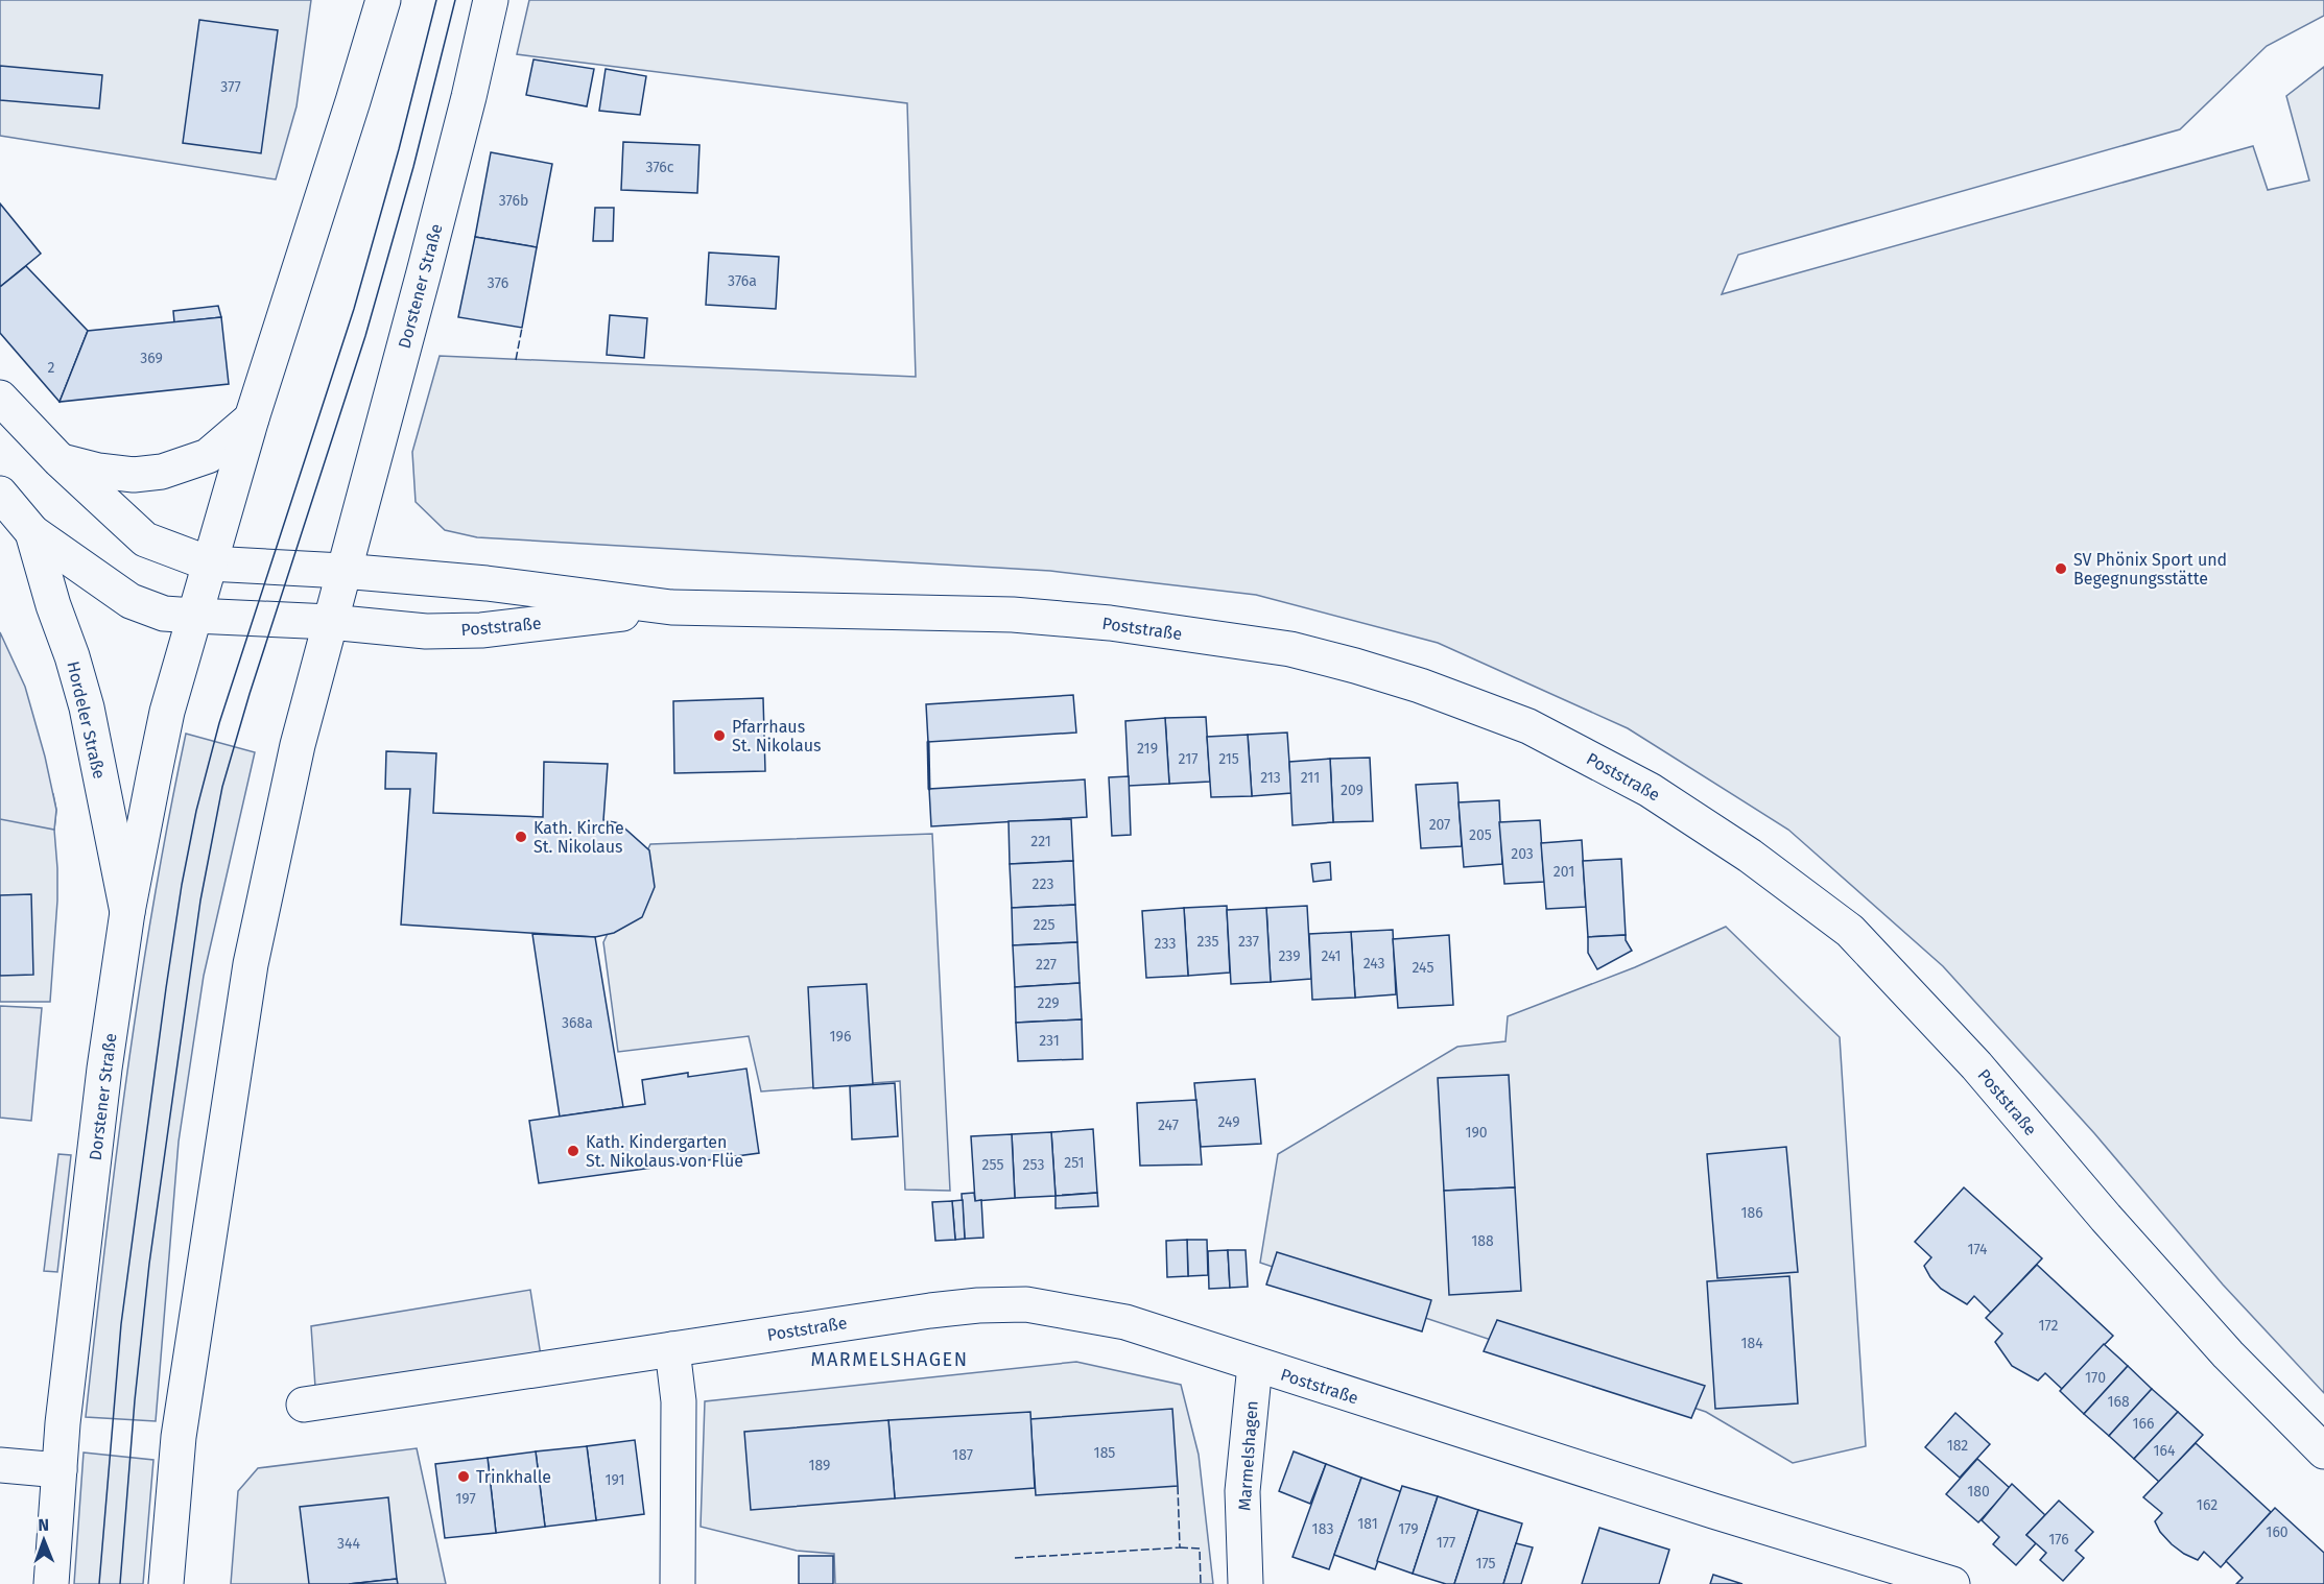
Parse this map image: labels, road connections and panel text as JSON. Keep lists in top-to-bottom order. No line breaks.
{"streets":{"street":["Dorstener Straße","Poststraße","Hordeler Straße","Marmelshagen"]},"crossings":[["Dorstener Straße","Poststraße"],["Dorstener Straße","Hordeler Straße"],["Poststraße","Marmelshagen"]],"districts":["MARMELSHAGEN"],"places":["SV Phönix Sport und Begegnungsstätte","Pfarrhaus St. Nikolaus","Kath. Kirche St. Nikolaus","Kath. Kindergarten St. Nikolaus von Flüe","Trinkhalle"],"house_numbers":["377","376c","376b","376a","376","369","2","219","217","215","213","211","209","207","205","221","203","201","223","225","235","237","233","239","241","243","227","245","229","368a","196","231","249","247","190","251","255","253","186","188","174","172","184","170","168","166","182","164","185","187","189","191","180","197","162","181","183","179","160","176","177","344","175"],"north":"top"}
